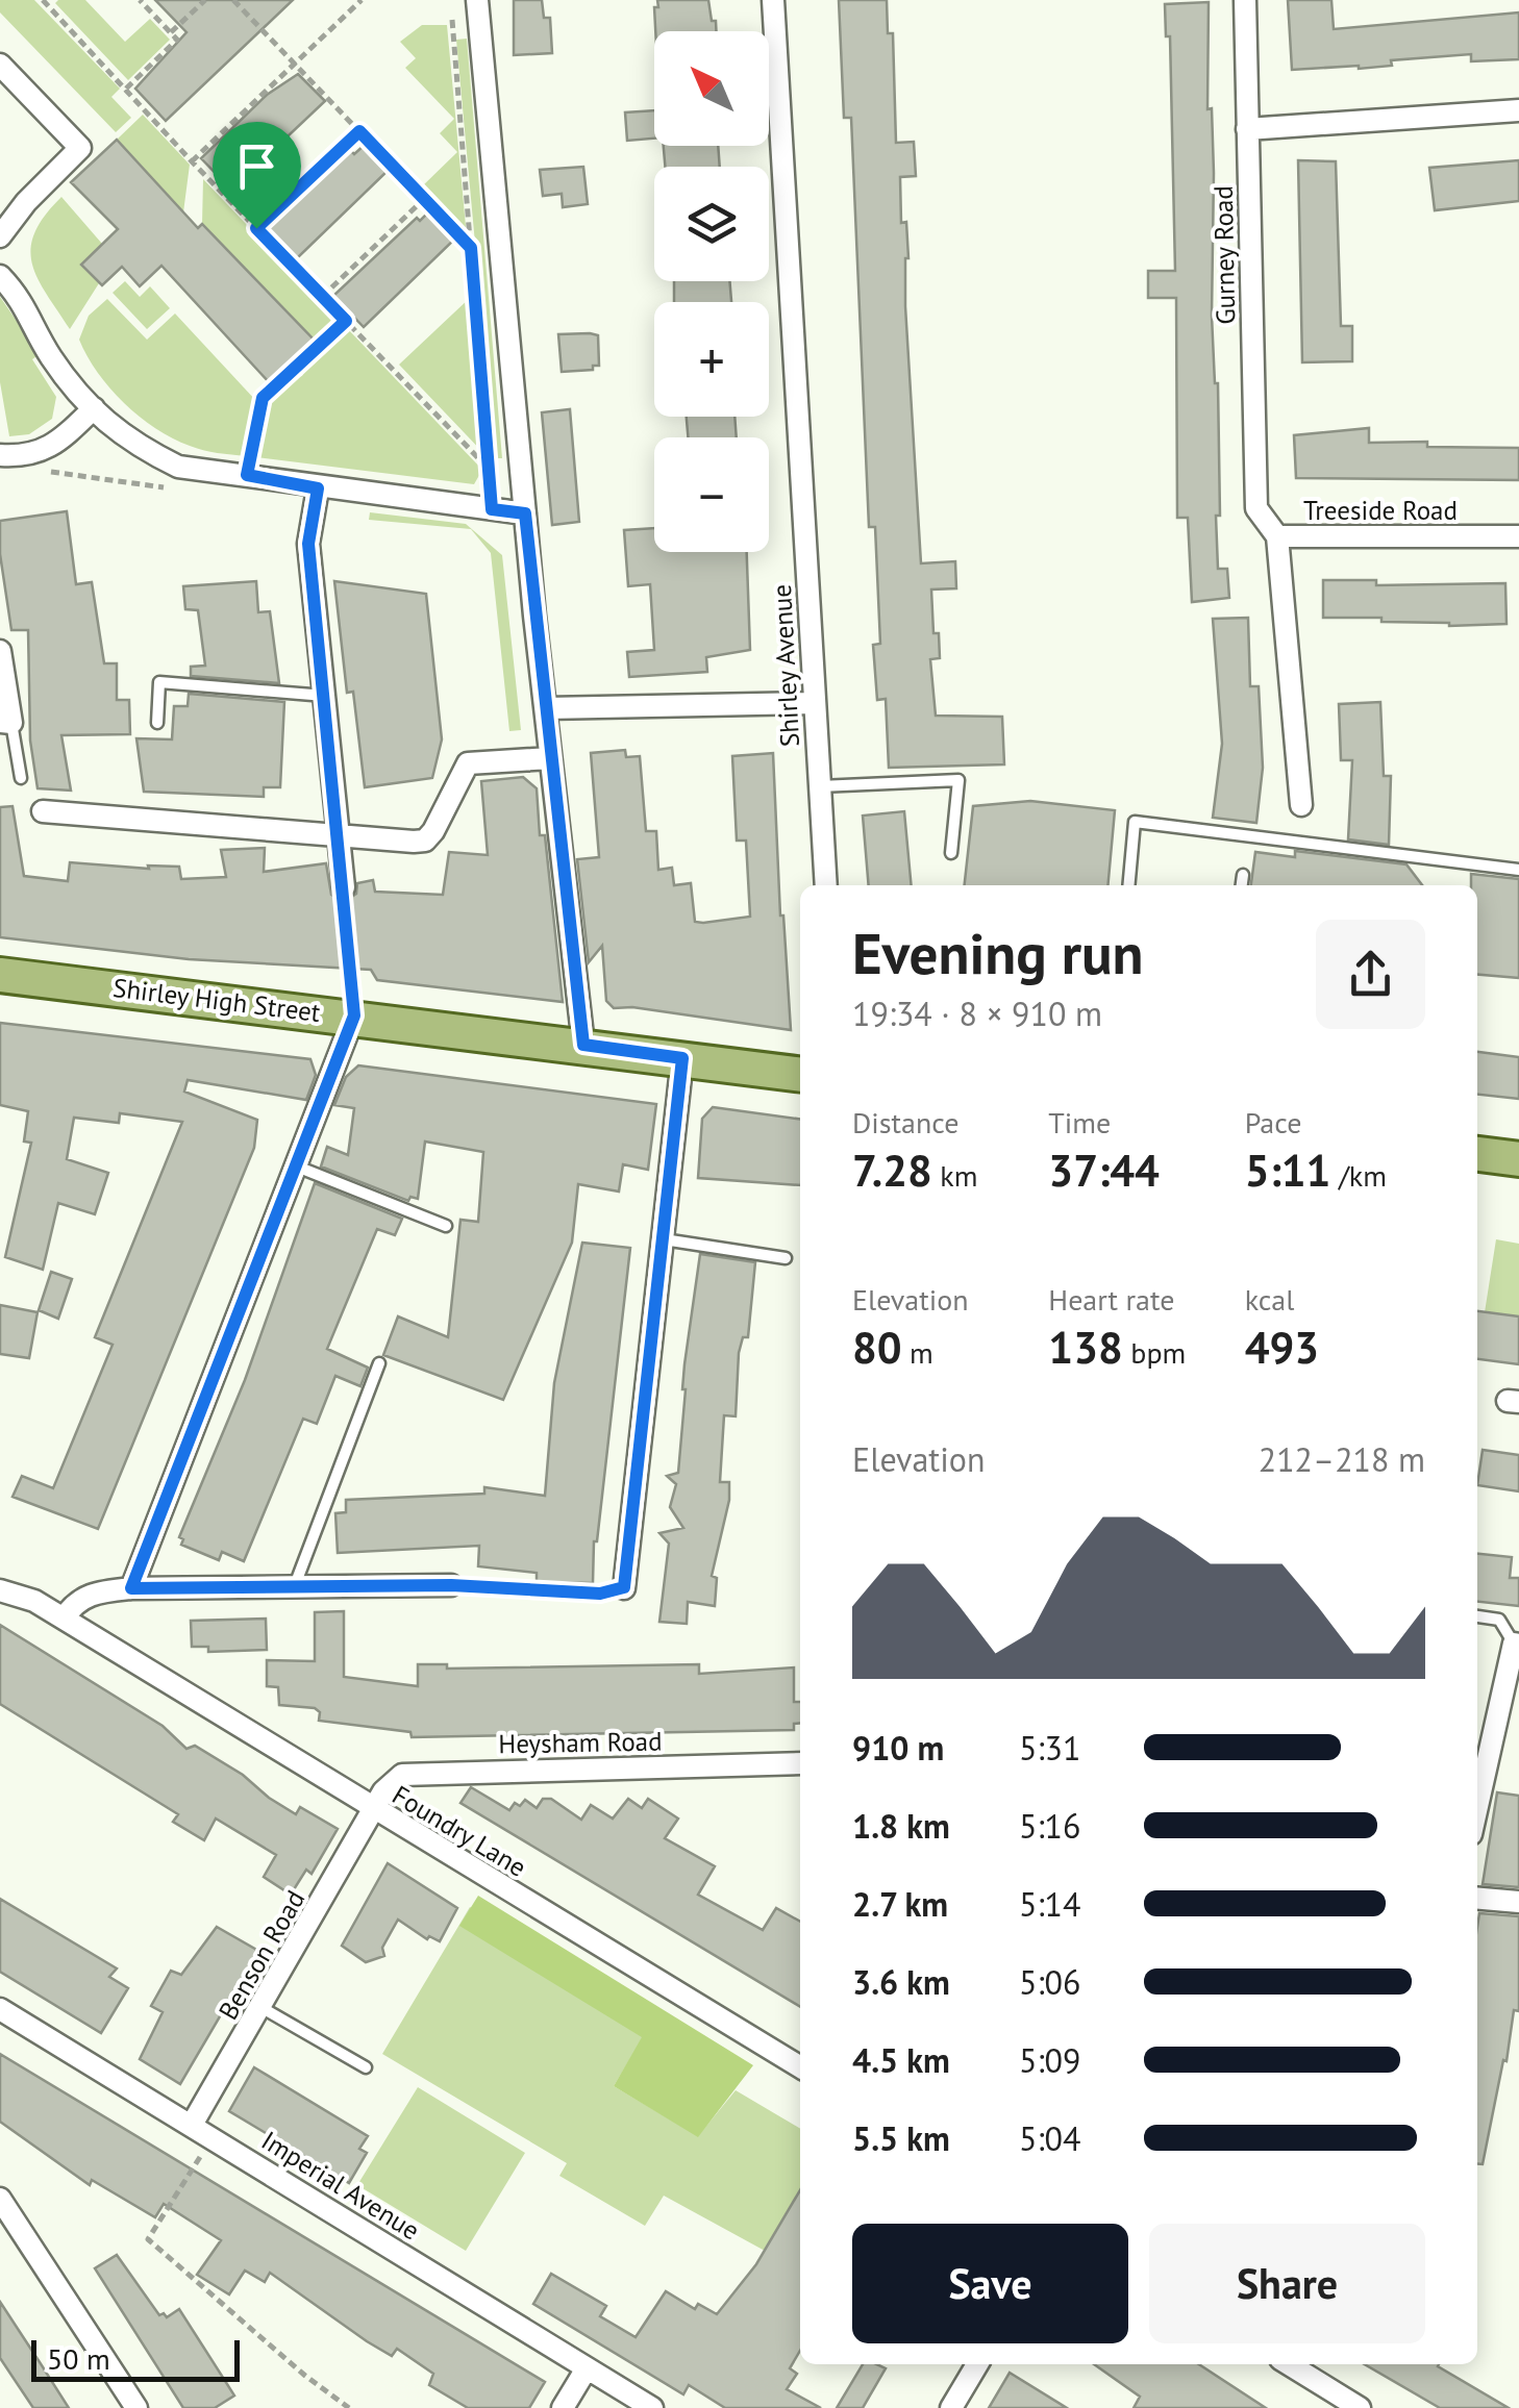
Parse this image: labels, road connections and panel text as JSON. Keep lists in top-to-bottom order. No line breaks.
{"streets":{"main road":["Shirley High Street"],"street":["Gurney Road","Treeside Road","Shirley Avenue","Heysham Road","Foundry Lane","Benson Road","Imperial Avenue"]},"crossings":[["Gurney Road","Treeside Road"],["Heysham Road","Foundry Lane"],["Heysham Road","Benson Road"],["Foundry Lane","Benson Road"],["Benson Road","Imperial Avenue"]],"scale_bar":"50 m","north":"top left","page":{"map_buttons":["+","−"],"heading":["Evening run","19:34 · 8 × 910 m"],"stats":[["Distance","7.28 km"],["Time","37:44"],["Pace","5:11 /km"],["Elevation","80 m"],["Heart rate","138 bpm"],["kcal","493"]],"chart":["Elevation","212–218 m"],"list":[{"name":"910 m","note":"5:31"},{"name":"1.8 km","note":"5:16"},{"name":"2.7 km","note":"5:14"},{"name":"3.6 km","note":"5:06"},{"name":"4.5 km","note":"5:09"},{"name":"5.5 km","note":"5:04"}],"buttons":["Save","Share"],"scale":"50 m"}}
